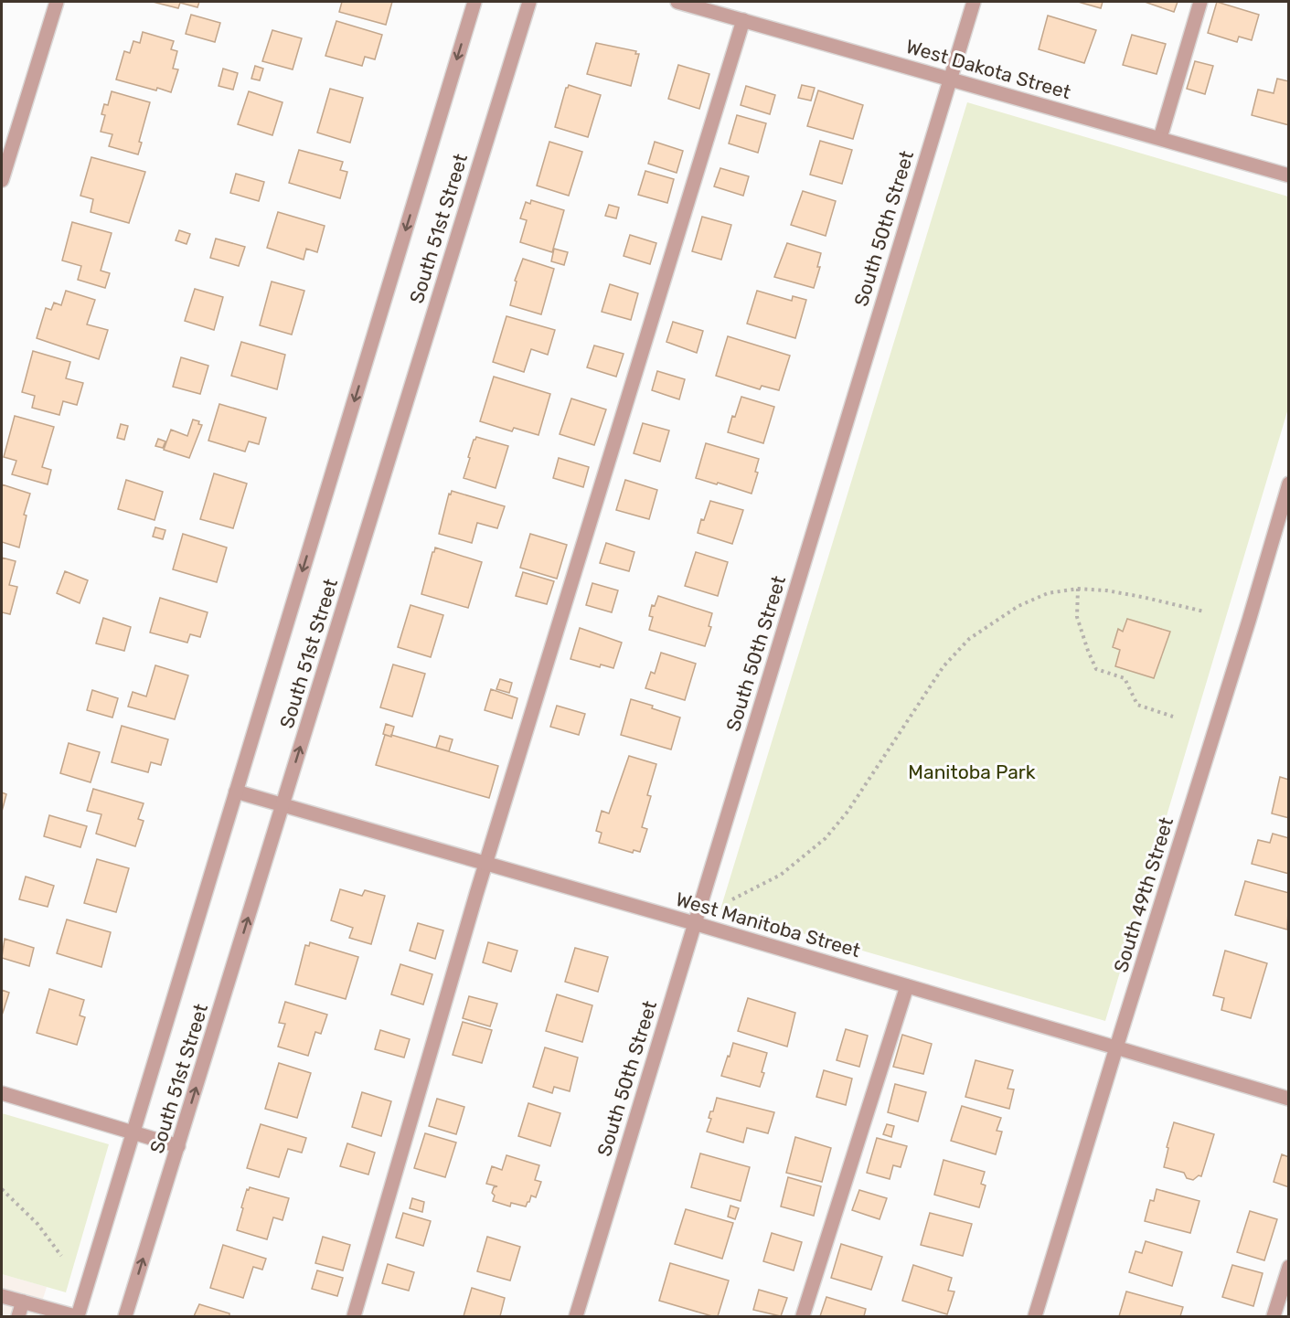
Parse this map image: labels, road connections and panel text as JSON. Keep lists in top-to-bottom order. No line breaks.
{"streets":{"street":["West Dakota Street","South 51st Street","South 50th Street","South 49th Street","West Manitoba Street"]},"crossings":[["West Dakota Street","South 50th Street"],["South 51st Street","West Manitoba Street"],["South 50th Street","West Manitoba Street"],["South 49th Street","West Manitoba Street"]],"parks":["Manitoba Park"]}
